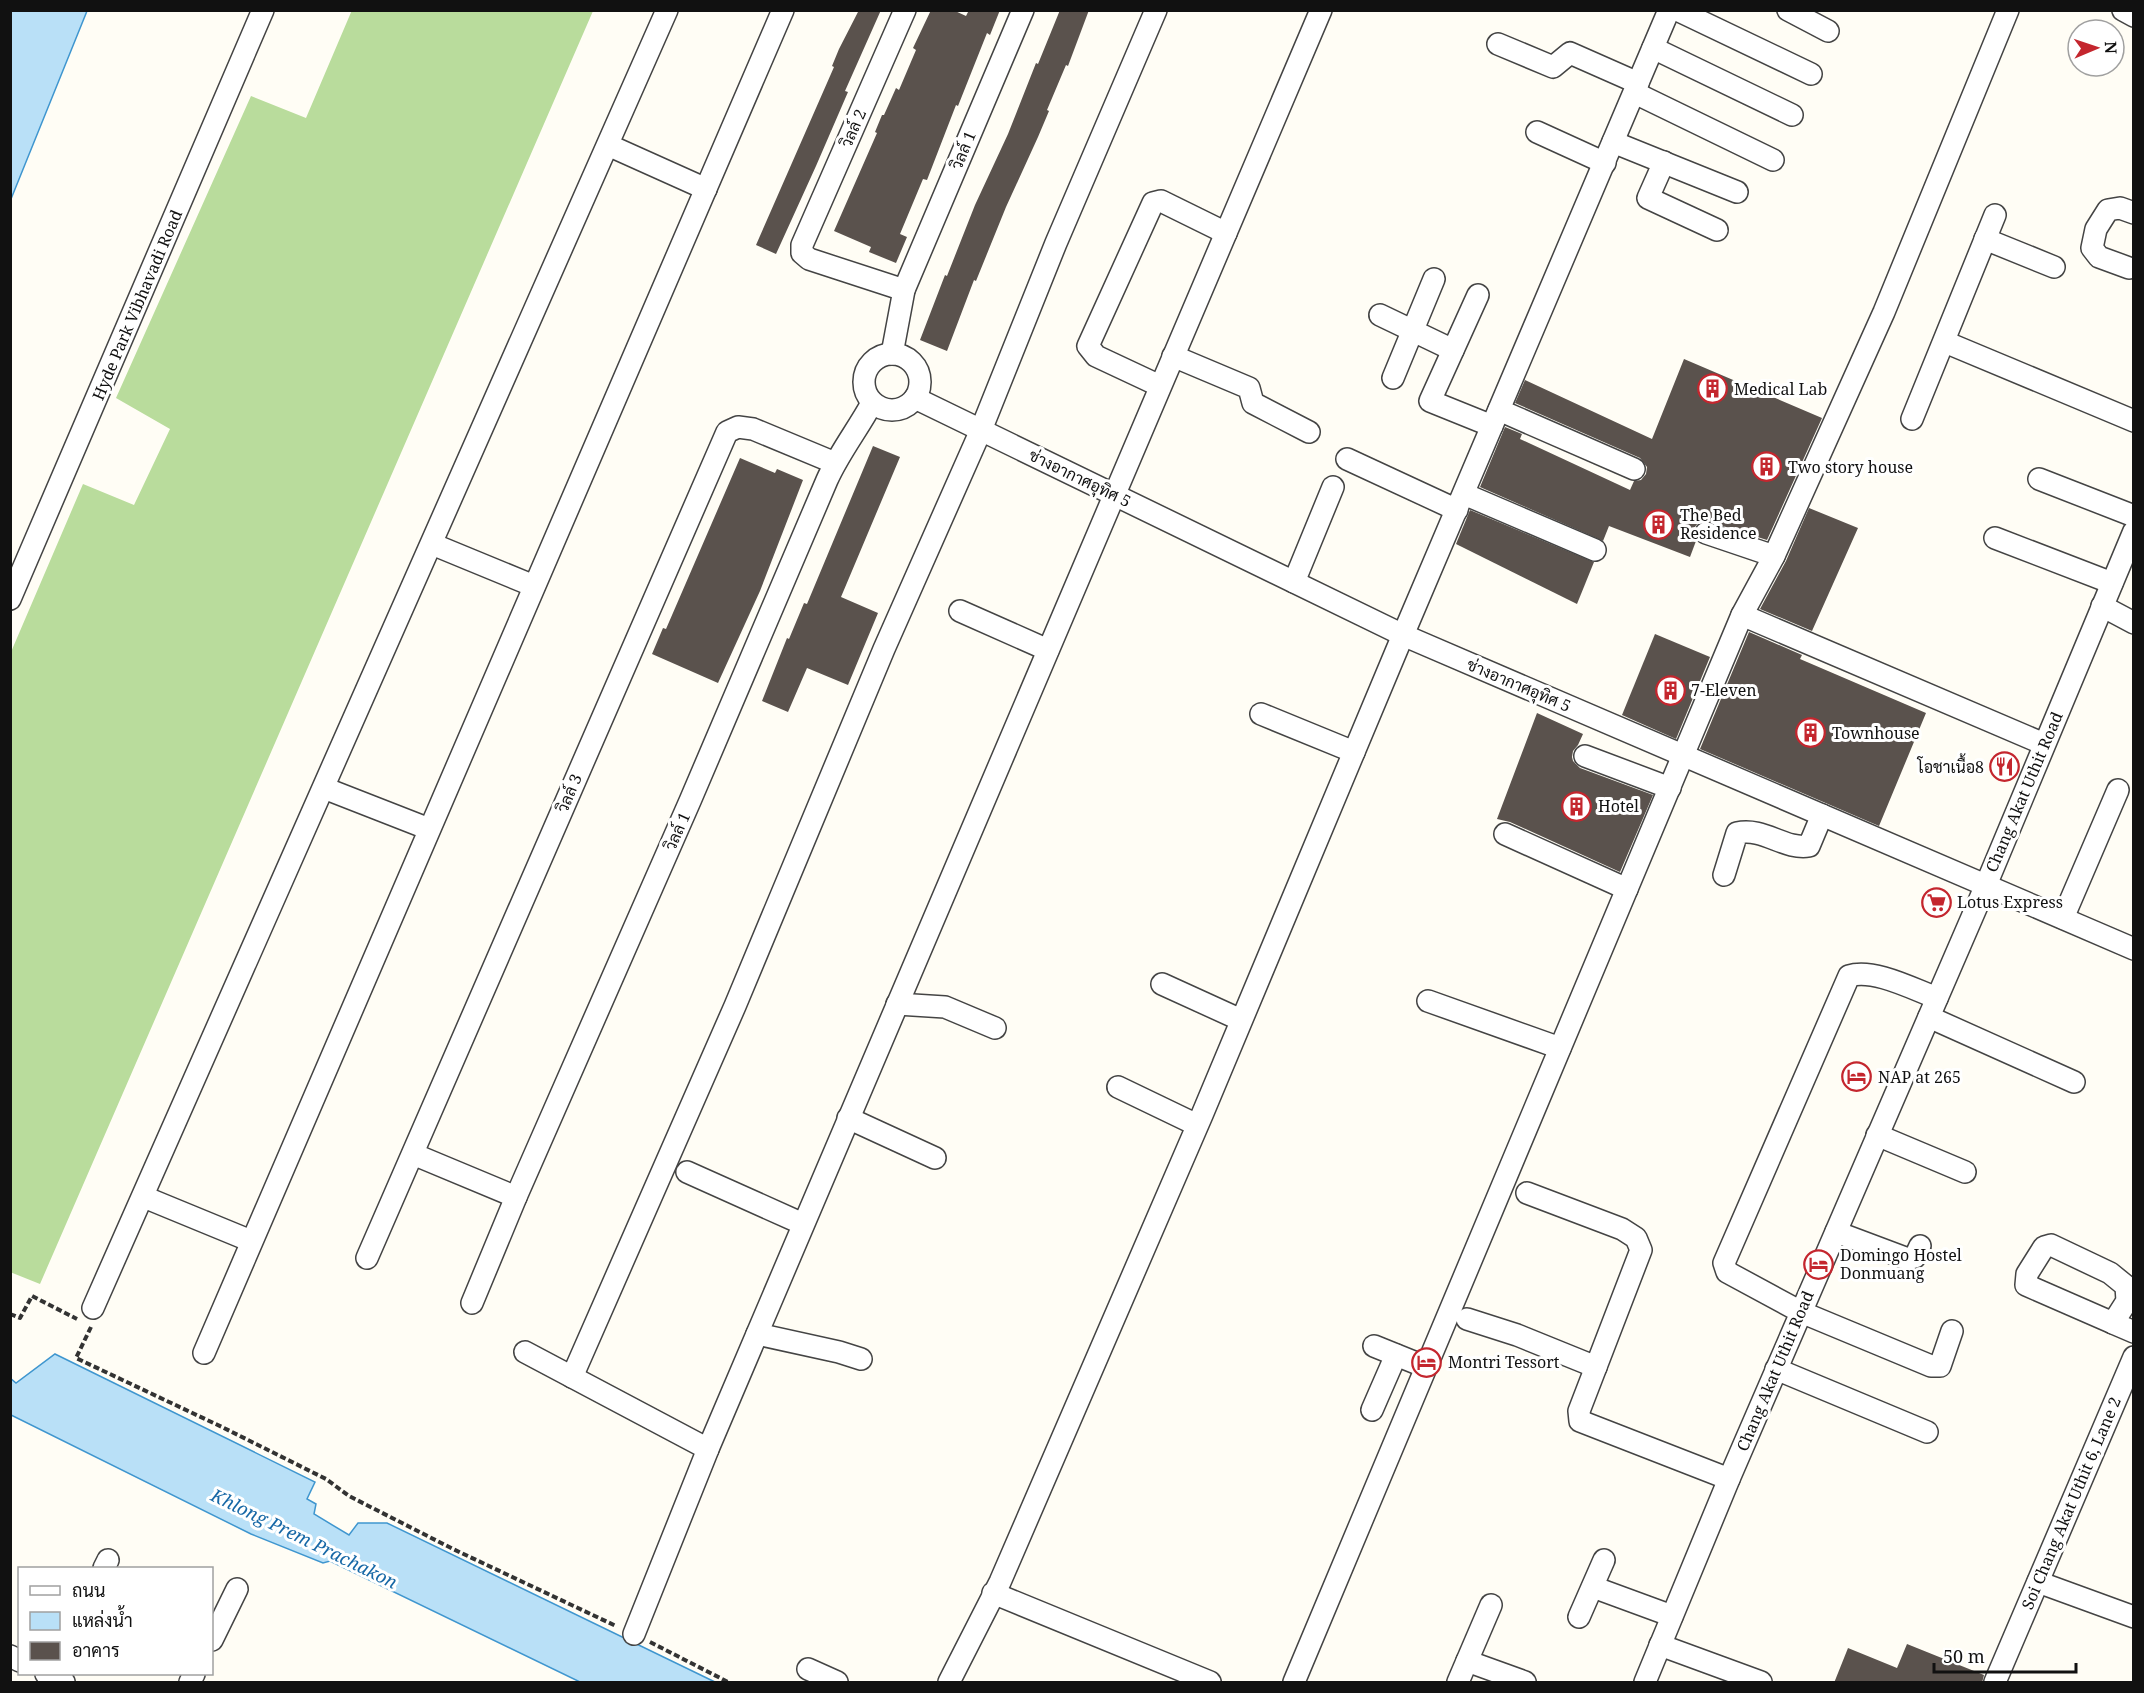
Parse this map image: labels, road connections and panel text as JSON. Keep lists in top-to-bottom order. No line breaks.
{"streets":{"street":["วิลล์ 2","วิลล์ 1","Hyde Park Vibhavadi Road","ช่างอากาศอุทิศ 5","Chang Akat Uthit Road","วิลล์ 3","Soi Chang Akat Uthit 6, Lane 2"]},"crossings":[["วิลล์ 2","วิลล์ 1"],["วิลล์ 1","ช่างอากาศอุทิศ 5"],["วิลล์ 1","วิลล์ 3"],["ช่างอากาศอุทิศ 5","Chang Akat Uthit Road"]],"water":["Khlong Prem Prachakon"],"places":{"building":["Medical Lab","Two story house","The Bed Residence","7-Eleven","Townhouse","Hotel"],"restaurant":["โอชาเนื้อ8"],"supermarket":["Lotus Express"],"hotel":["NAP at 265","Domingo Hostel Donmuang","Montri Tessort"]},"legend":["ถนน","แหล่งน้ำ","อาคาร"],"scale_bar":"50 m","north":"right"}
